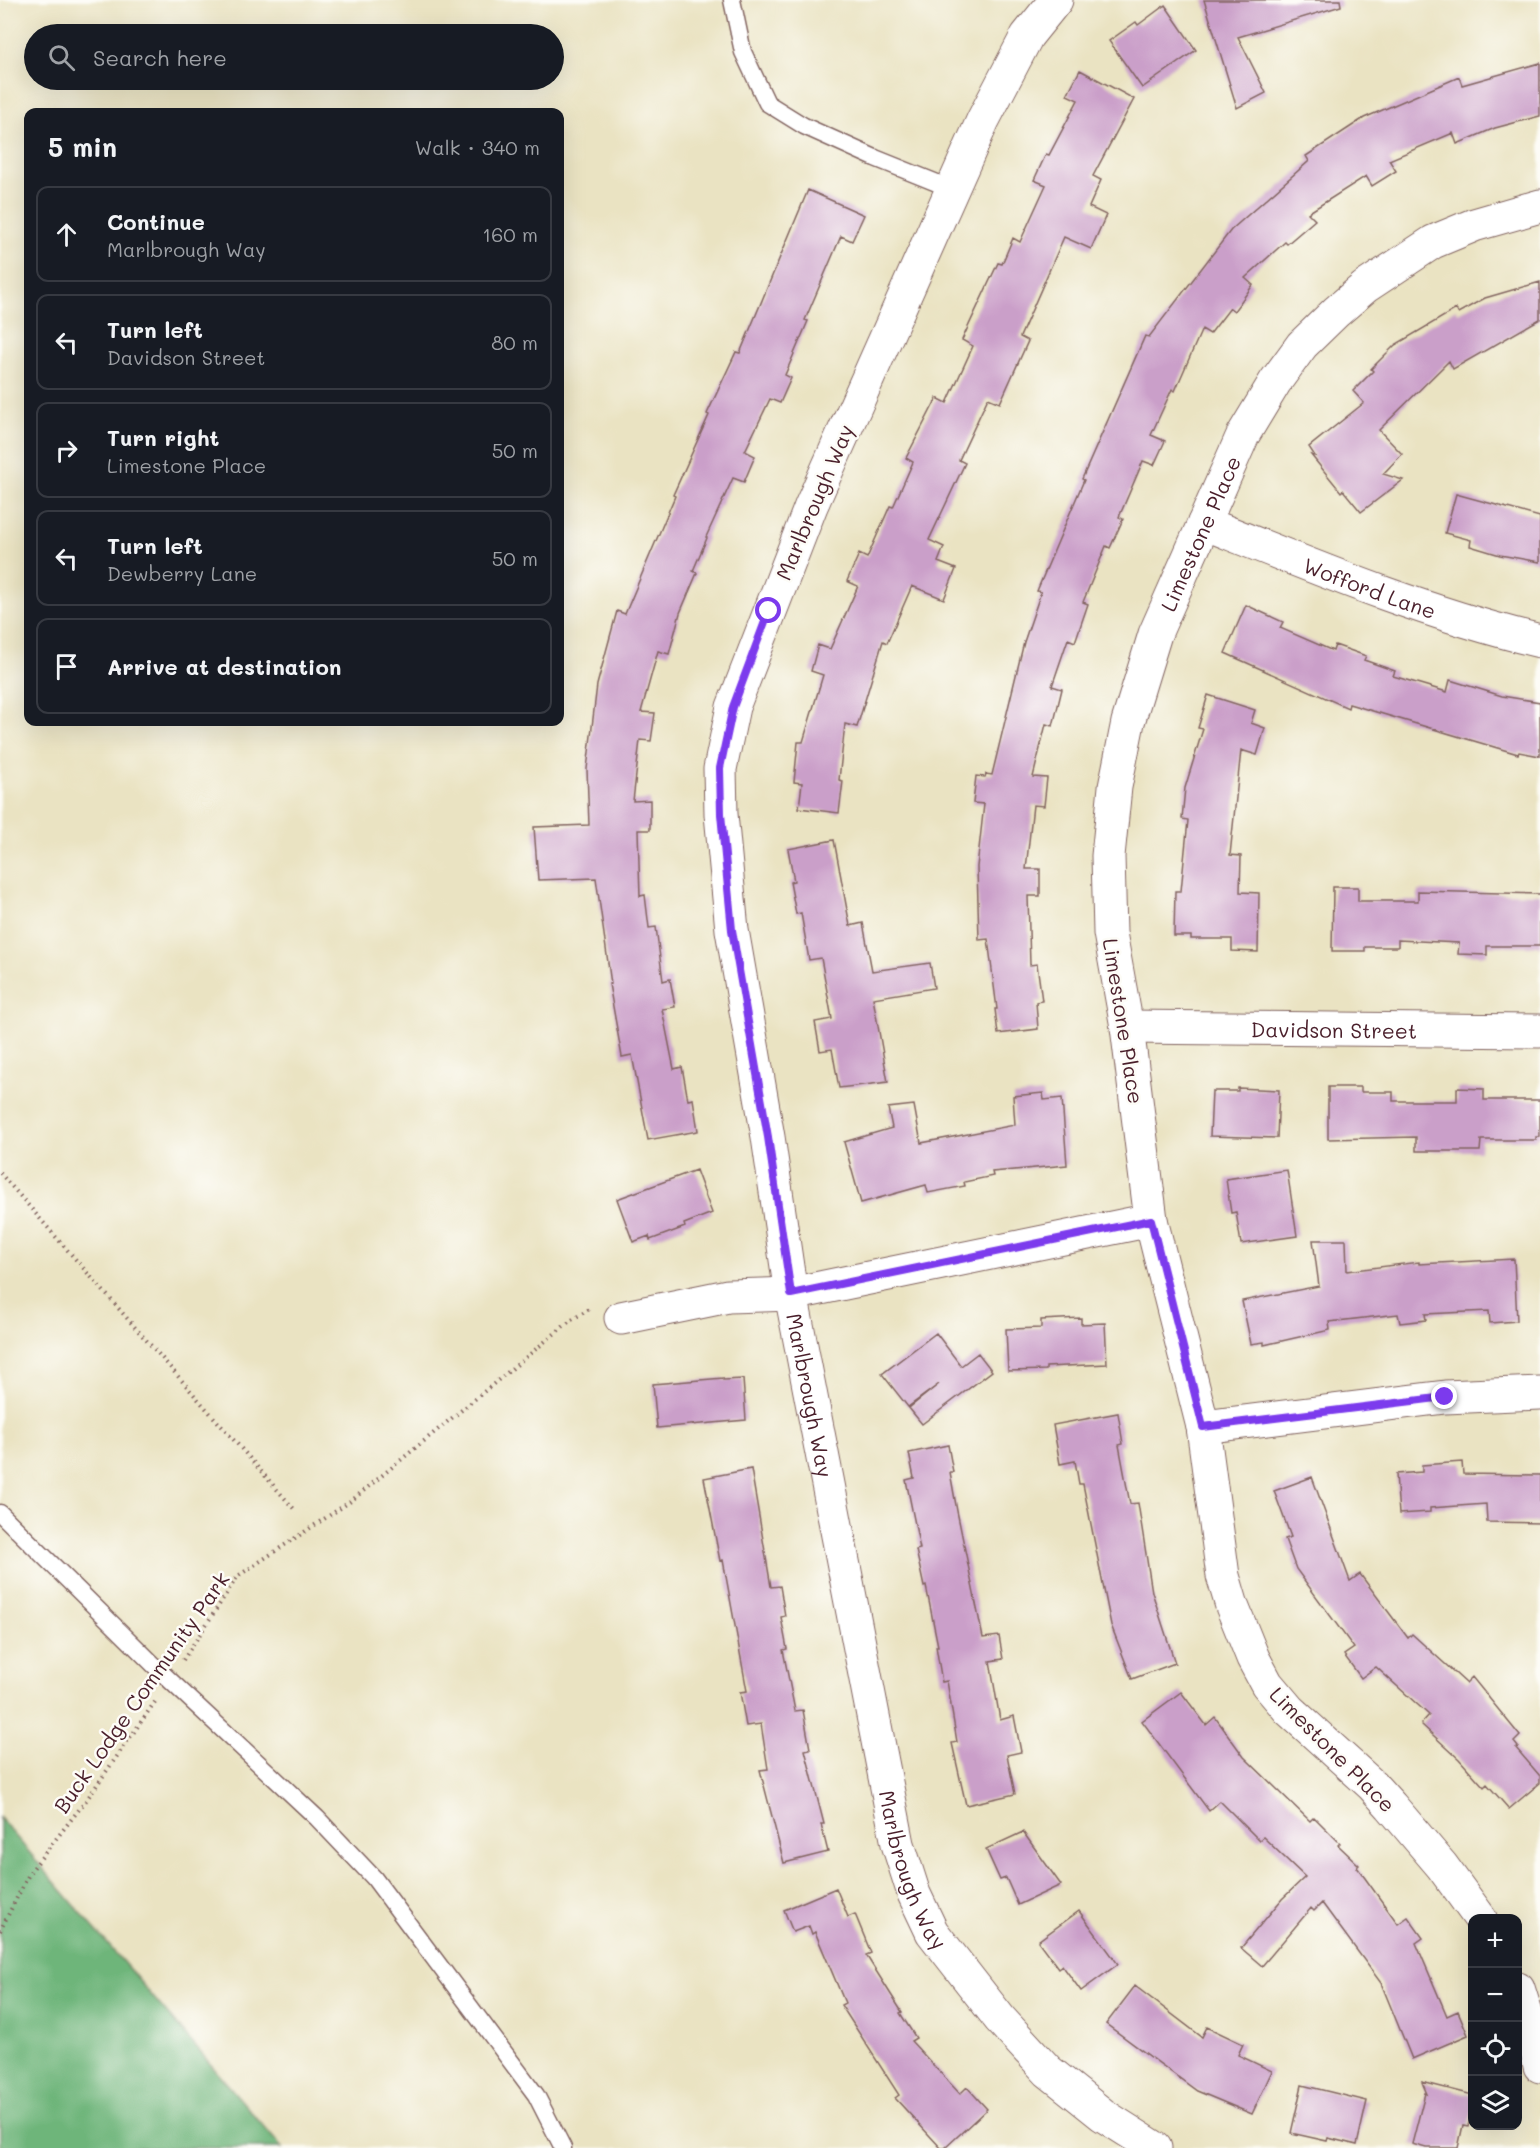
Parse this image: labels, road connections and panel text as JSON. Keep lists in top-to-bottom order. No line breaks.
{"streets":{"street":["Marlbrough Way","Limestone Place","Wofford Lane","Davidson Street"],"path":["Buck Lodge Community Park"]},"crossings":[["Limestone Place","Wofford Lane"],["Limestone Place","Davidson Street"]],"page":{"search":"Search here","heading":["5 min","Walk · 340 m"],"list":[["Continue","Marlbrough Way","160 m"],["Turn left","Davidson Street","80 m"],["Turn right","Limestone Place","50 m"],["Turn left","Dewberry Lane","50 m"],"Arrive at destination"],"map_buttons":["+","−"]}}
